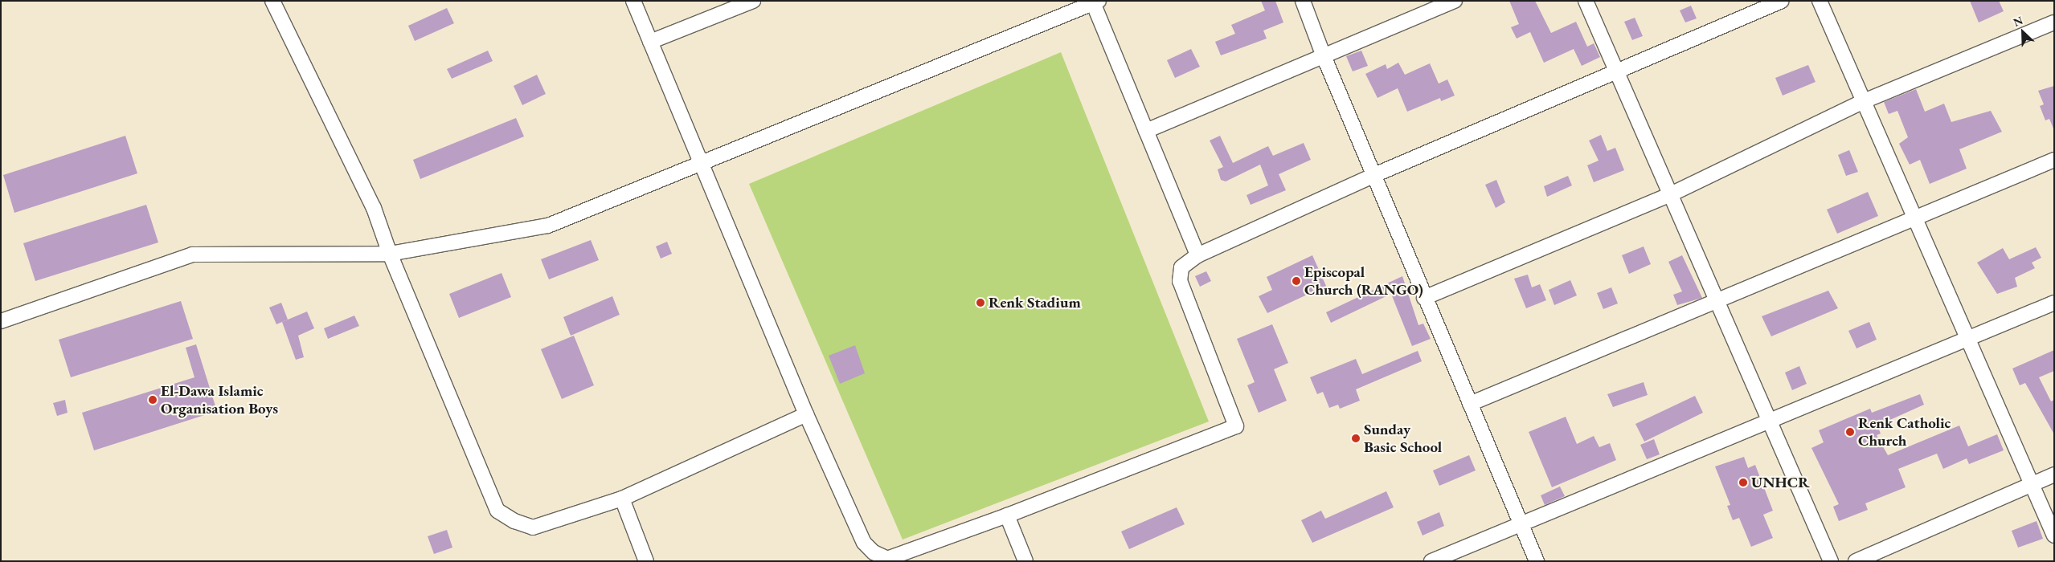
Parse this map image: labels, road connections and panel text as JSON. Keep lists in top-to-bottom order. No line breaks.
{"places":["Episcopal Church (RANGO)","Renk Stadium","El-Dawa Islamic Organisation Boys","Renk Catholic Church","Sunday Basic School","UNHCR"],"north":"top left"}
